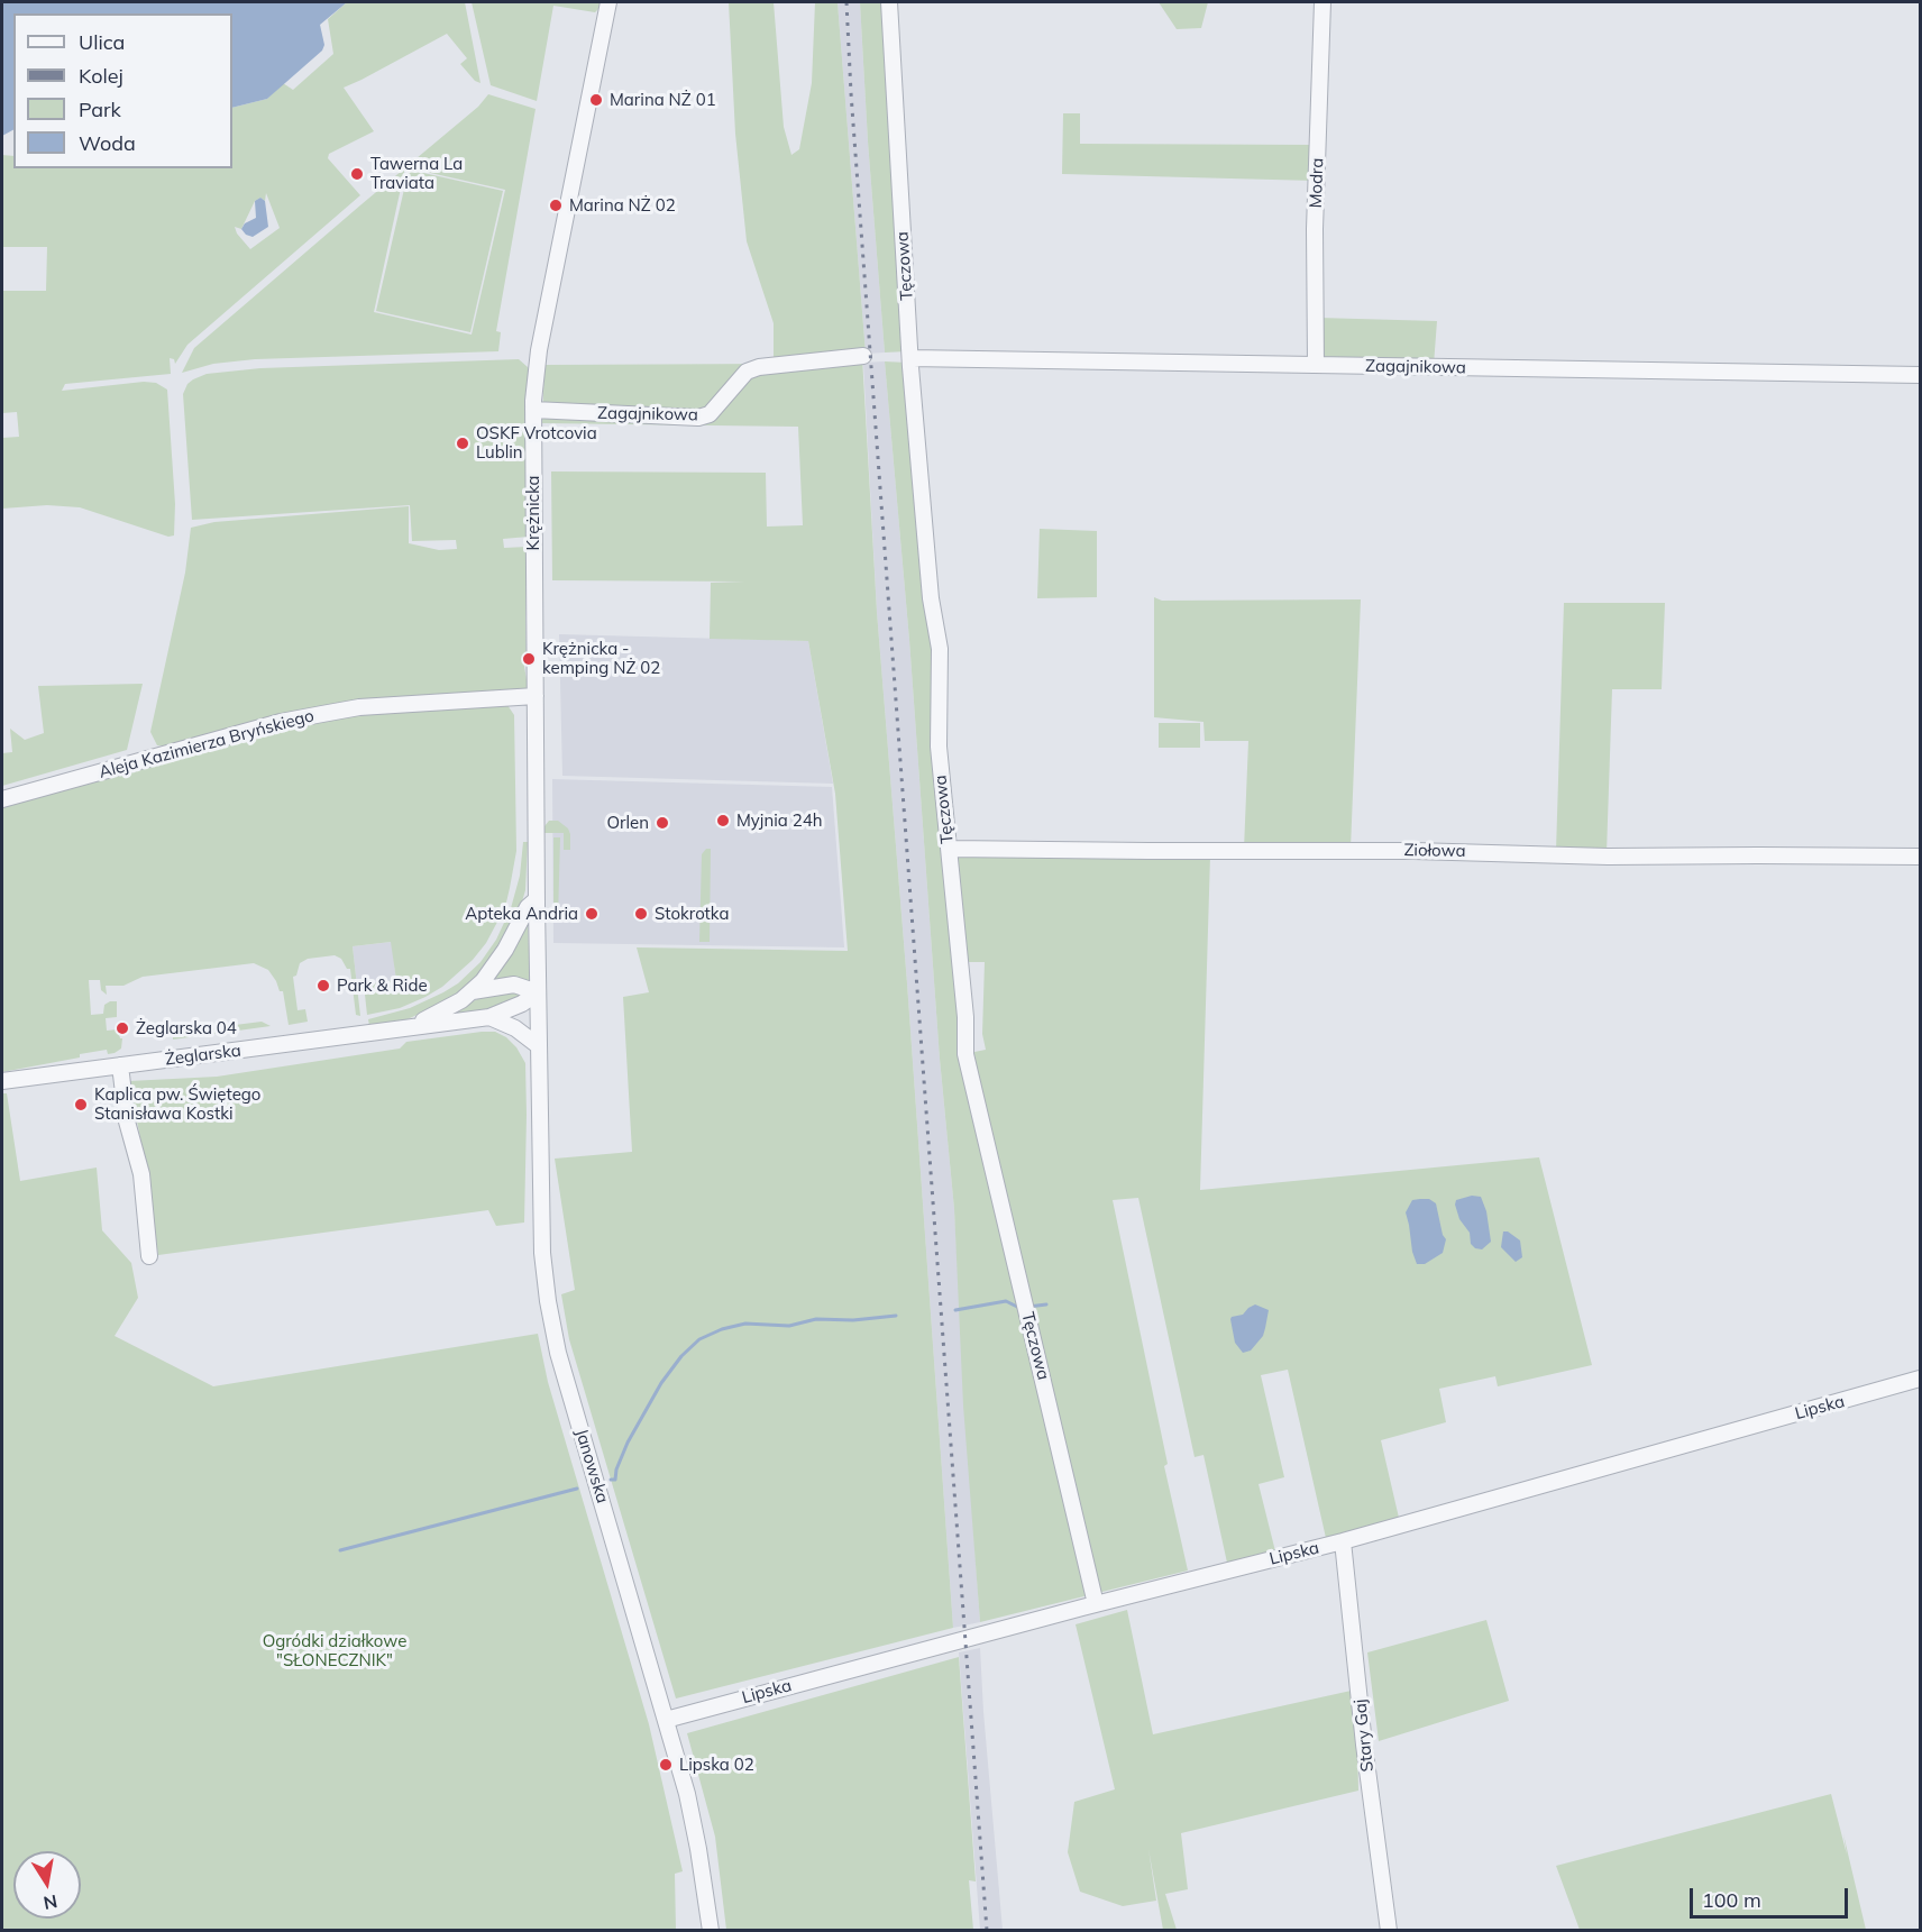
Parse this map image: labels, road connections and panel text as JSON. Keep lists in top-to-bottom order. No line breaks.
{"streets":{"street":["Modra","Tęczowa","Zagajnikowa","Krężnicka","Aleja Kazimierza Bryńskiego","Ziołowa","Żeglarska","Lipska","Janowska","Stary Gaj"]},"crossings":[["Modra","Zagajnikowa"],["Tęczowa","Zagajnikowa"],["Tęczowa","Ziołowa"],["Tęczowa","Lipska"],["Zagajnikowa","Krężnicka"],["Krężnicka","Aleja Kazimierza Bryńskiego"],["Krężnicka","Żeglarska"],["Krężnicka","Janowska"],["Żeglarska","Janowska"],["Lipska","Janowska"],["Lipska","Stary Gaj"]],"parks":["Ogródki działkowe \"SŁONECZNIK\""],"places":["Marina NŻ 01","Tawerna La Traviata","Marina NŻ 02","OSKF Vrotcovia Lublin","Krężnicka - kemping NŻ 02","Myjnia 24h","Orlen","Apteka Andria","Stokrotka","Park & Ride","Żeglarska 04","Kaplica pw. Świętego Stanisława Kostki","Lipska 02"],"legend":["Ulica","Kolej","Park","Woda"],"scale_bar":"100 m","north":"bottom"}
